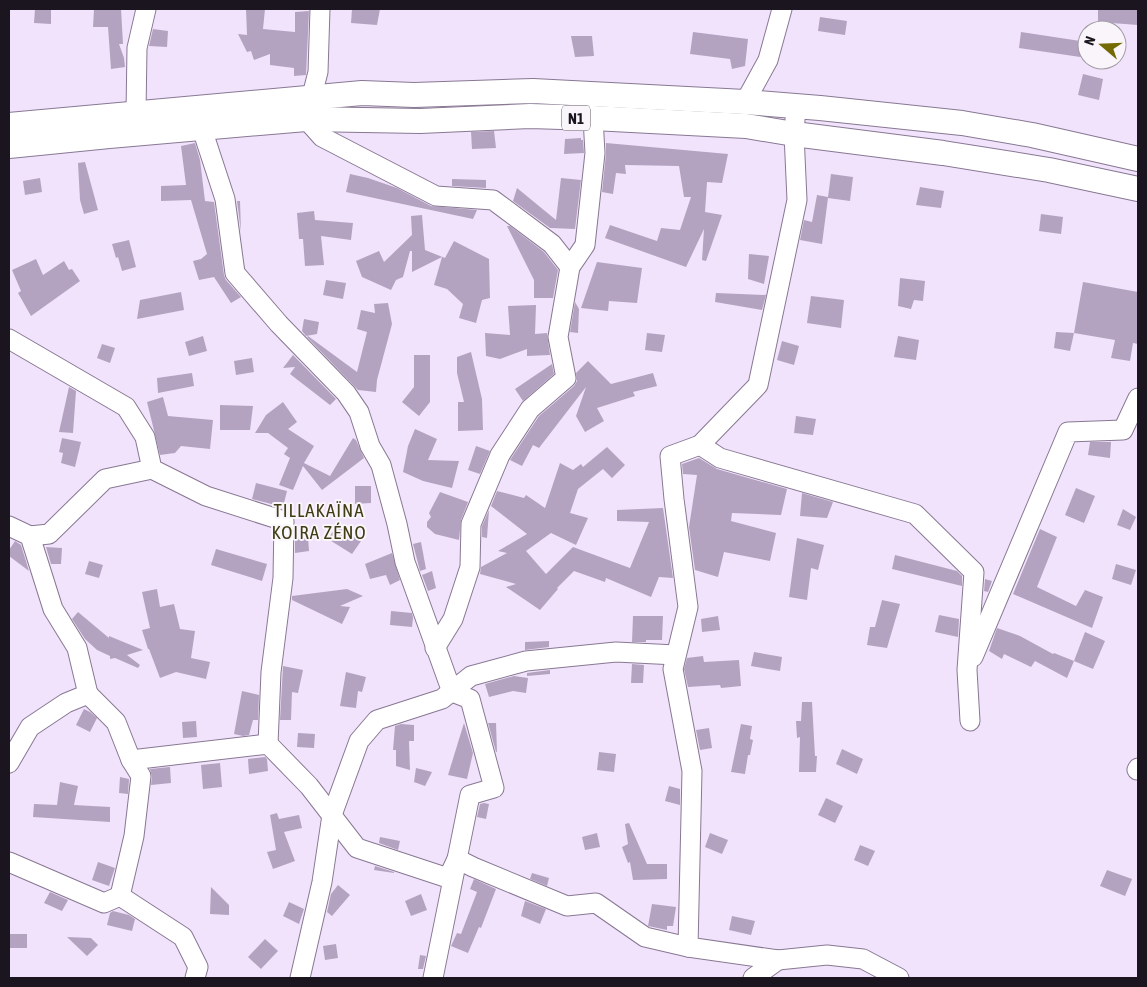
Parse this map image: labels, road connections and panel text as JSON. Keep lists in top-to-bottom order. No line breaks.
{"streets":{"main road":["N1"]},"districts":["TILLAKAÏNA KOIRA ZÉNO"],"north":"left"}
